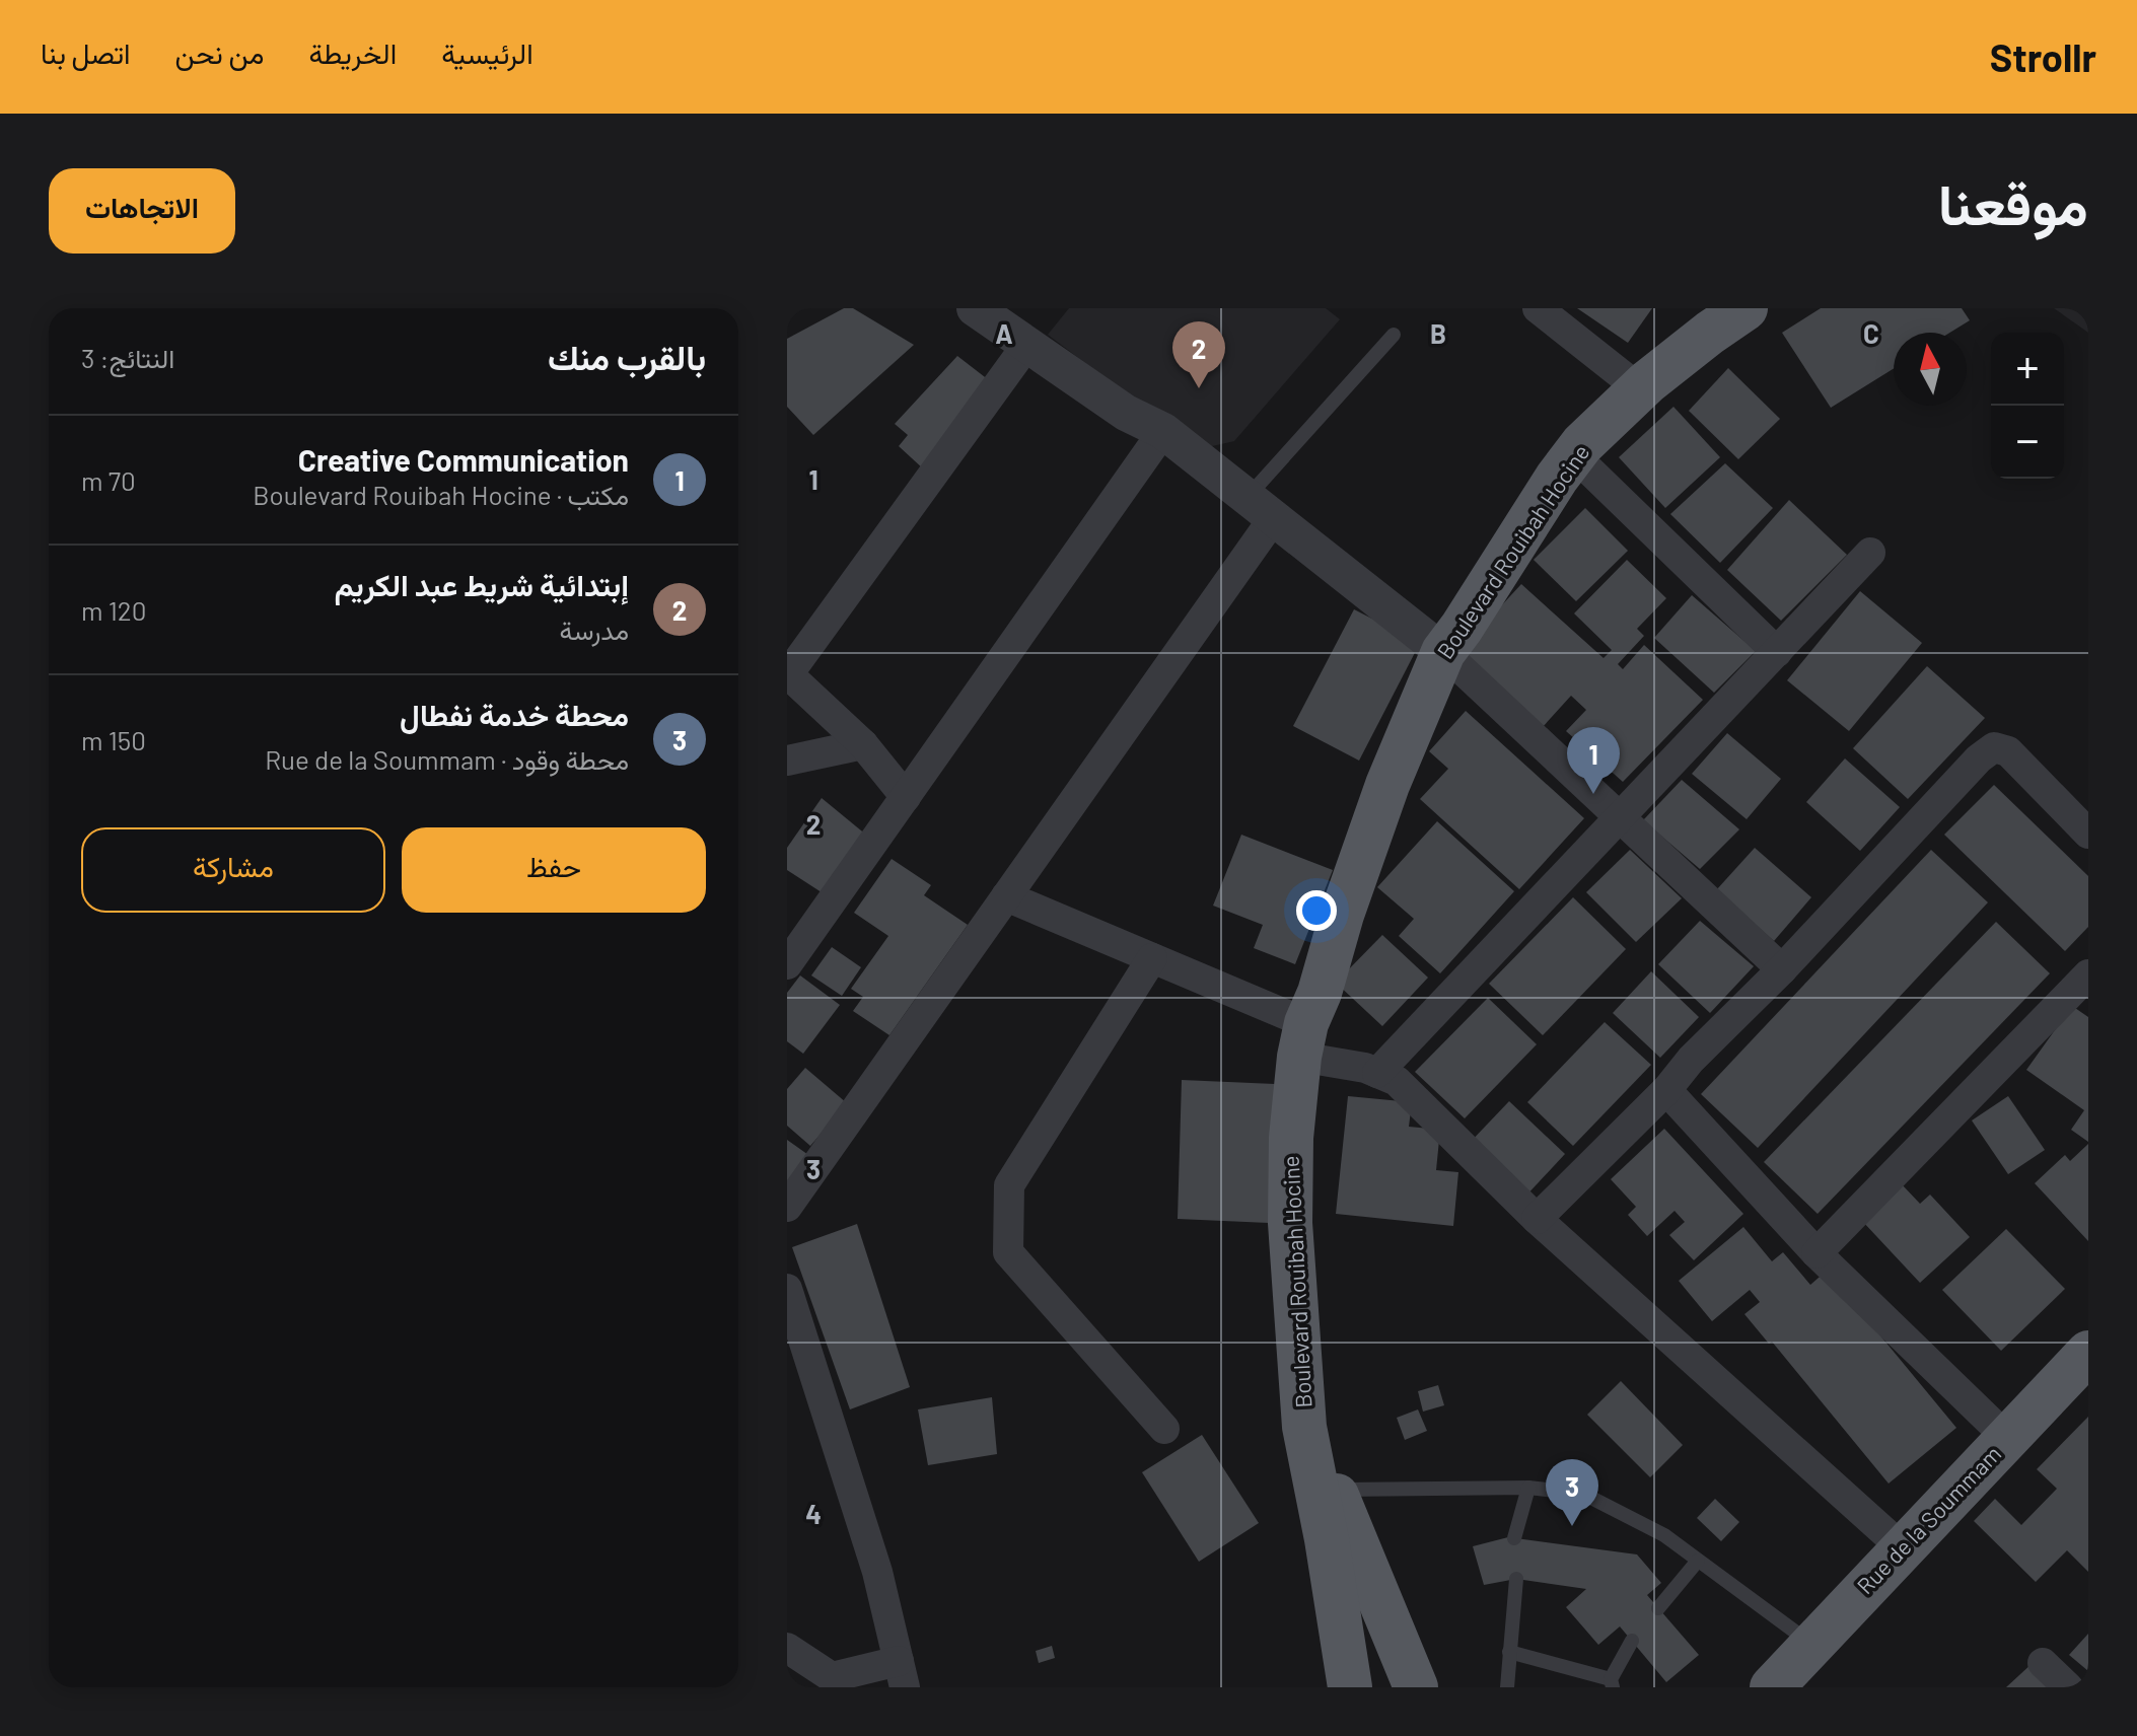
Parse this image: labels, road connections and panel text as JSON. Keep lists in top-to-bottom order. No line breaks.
{"streets":{"main road":["Boulevard Rouibah Hocine","Rue de la Soummam"]},"north":"top","page":{"header":"Strollr","nav":["الرئيسية","الخريطة","من نحن","اتصل بنا"],"title":"موقعنا","buttons":["الاتجاهات",["حفظ","مشاركة"]],"heading":["بالقرب منك","النتائج: 3"],"pins":["2","1","3"],"map_buttons":["+","−"],"list":[{"mark":"1","name":"Creative Communication","note":"مكتب · Boulevard Rouibah Hocine","value":"70 m"},{"mark":"2","name":"إبتدائية شريط عبد الكريم","note":"مدرسة","value":"120 m"},{"mark":"3","name":"محطة خدمة نفطال","note":"محطة وقود · Rue de la Soummam","value":"150 m"}]},"grid":{"columns":["A","B","C"],"rows":["1","2","3","4"]}}
